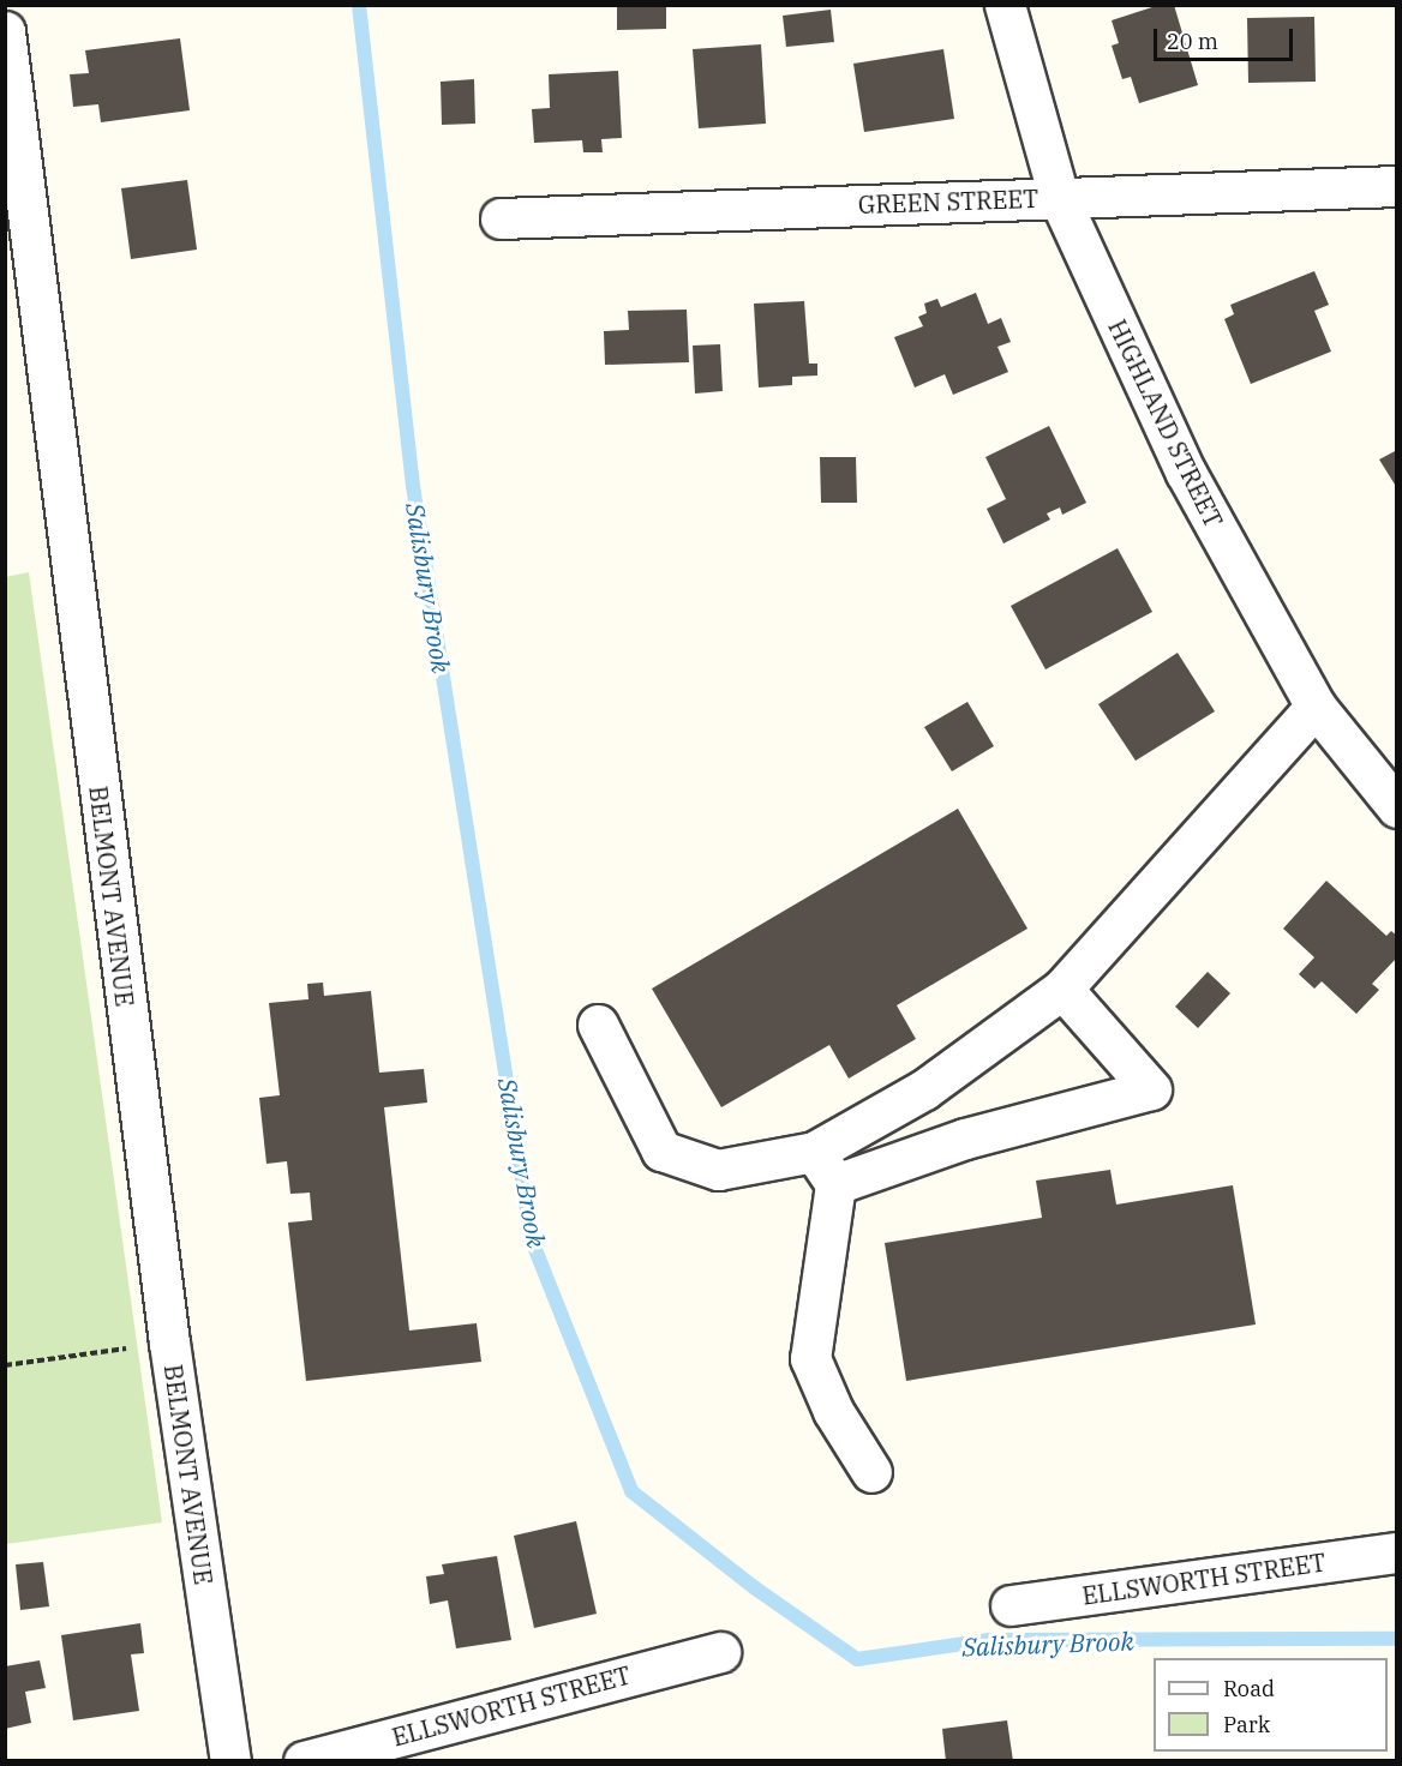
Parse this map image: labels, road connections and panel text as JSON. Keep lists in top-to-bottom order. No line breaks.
{"streets":{"street":["GREEN STREET","HIGHLAND STREET","BELMONT AVENUE","ELLSWORTH STREET"]},"crossings":[["GREEN STREET","HIGHLAND STREET"]],"water":["Salisbury Brook"],"legend":["Road","Park"],"scale_bar":"20 m"}
